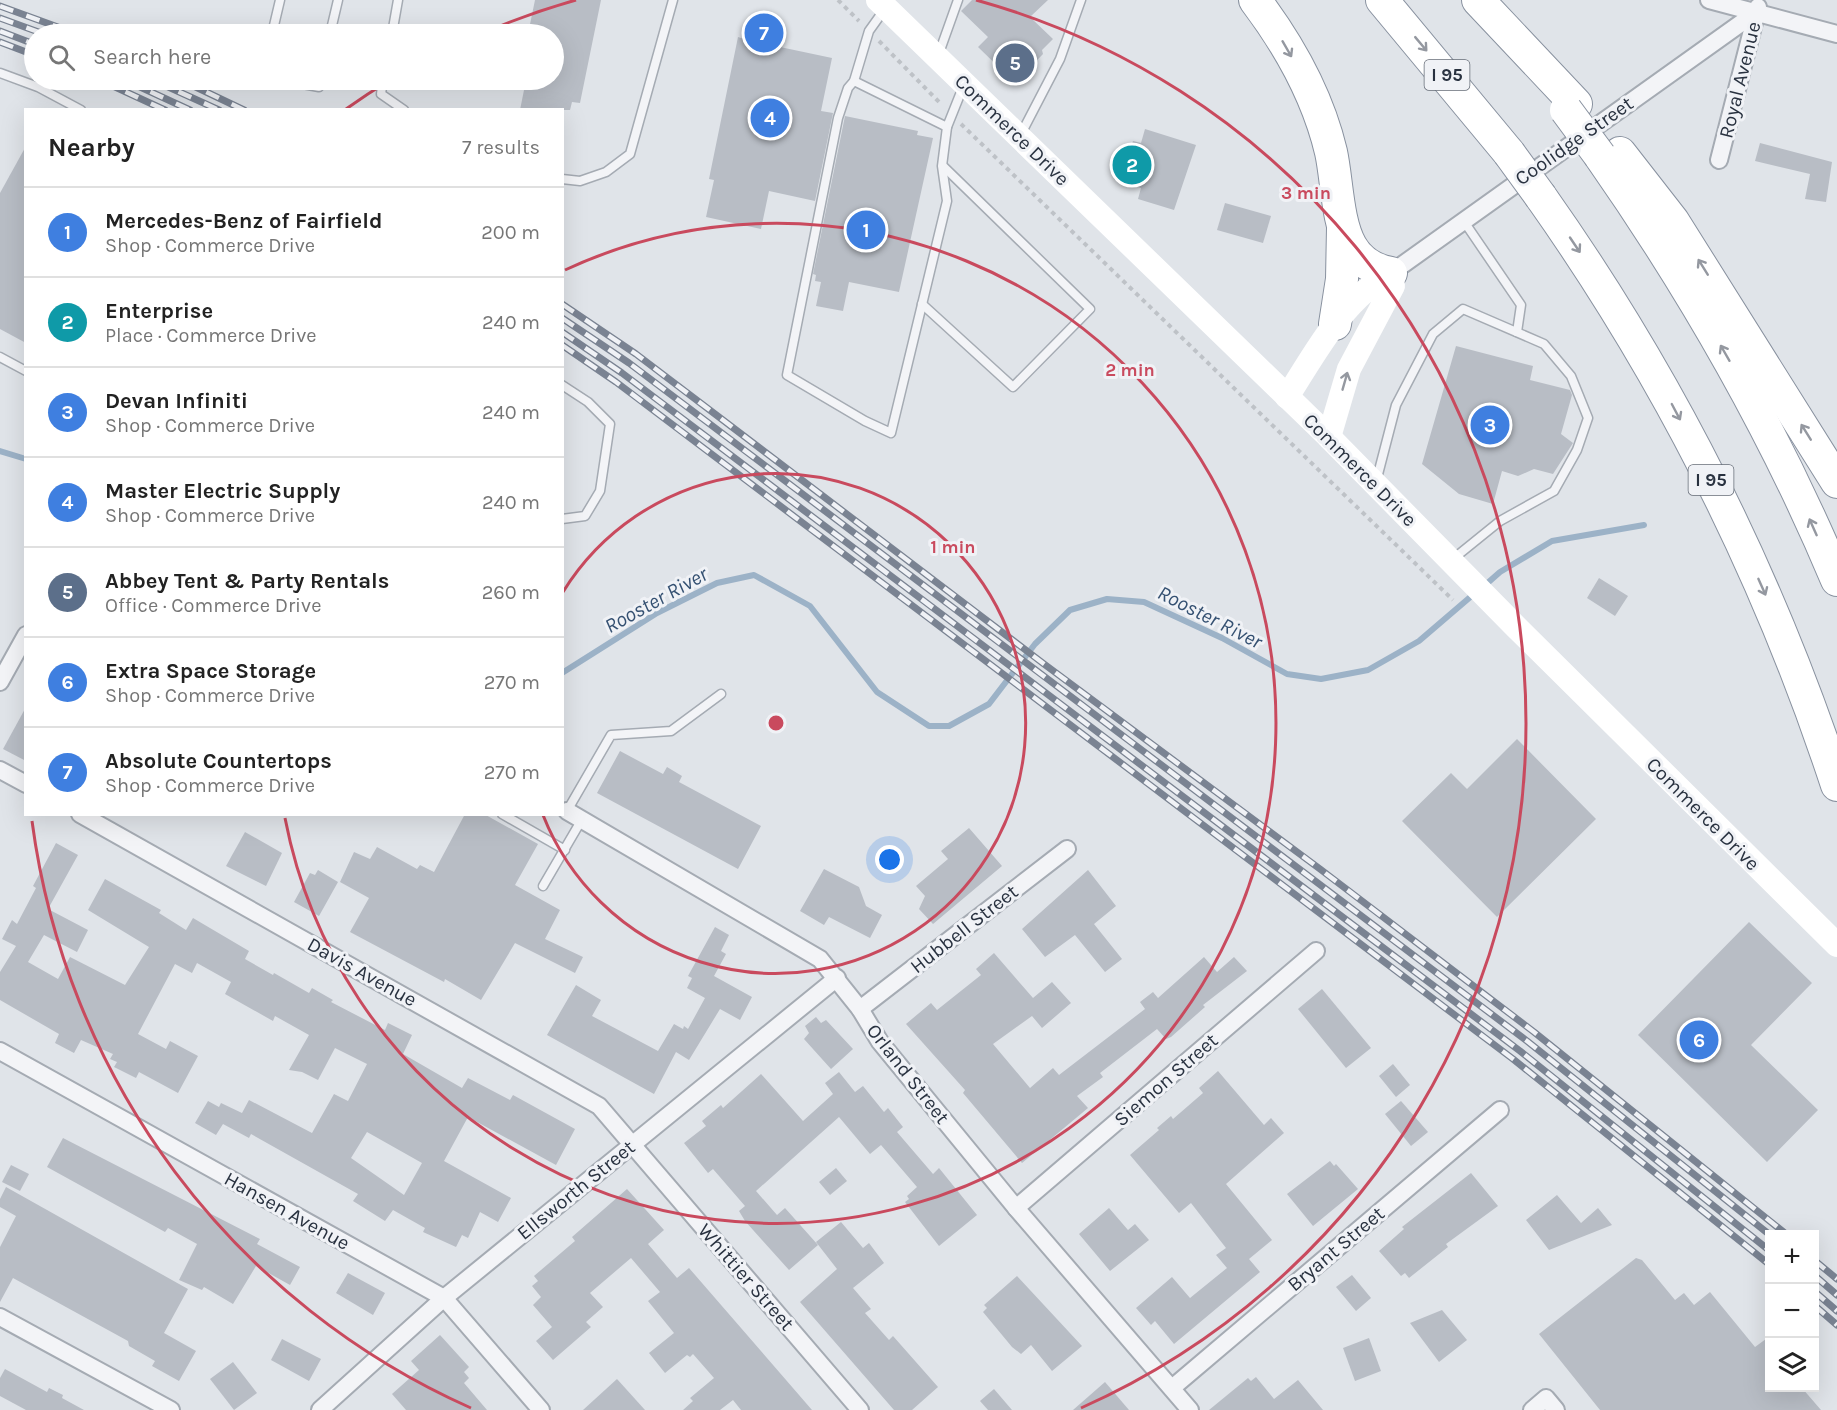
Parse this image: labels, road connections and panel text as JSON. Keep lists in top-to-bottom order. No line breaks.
{"streets":{"highway":["I 95"],"main road":["Commerce Drive","Coolidge Street"],"street":["Royal Avenue","Hubbell Street","Davis Avenue","Orland Street","Siemon Street","Ellsworth Street","Hansen Avenue","Bryant Street","Whittier Street"]},"crossings":[["Royal Avenue","Coolidge Street"],["Commerce Drive","Coolidge Street"],["Hubbell Street","Orland Street"],["Davis Avenue","Ellsworth Street"],["Davis Avenue","Whittier Street"],["Orland Street","Siemon Street"],["Orland Street","Ellsworth Street"],["Orland Street","Bryant Street"],["Ellsworth Street","Hansen Avenue"],["Ellsworth Street","Whittier Street"]],"water":["Rooster River"],"page":{"pins":["7","5","4","2","1","3","6"],"search":"Search here","heading":["Nearby","7 results"],"list":[{"mark":"1","name":"Mercedes-Benz of Fairfield","note":"Shop · Commerce Drive","value":"200 m"},{"mark":"2","name":"Enterprise","note":"Place · Commerce Drive","value":"240 m"},{"mark":"3","name":"Devan Infiniti","note":"Shop · Commerce Drive","value":"240 m"},{"mark":"4","name":"Master Electric Supply","note":"Shop · Commerce Drive","value":"240 m"},{"mark":"5","name":"Abbey Tent & Party Rentals","note":"Office · Commerce Drive","value":"260 m"},{"mark":"6","name":"Extra Space Storage","note":"Shop · Commerce Drive","value":"270 m"},{"mark":"7","name":"Absolute Countertops","note":"Shop · Commerce Drive","value":"270 m"}],"map_buttons":["+","−"]},"rings":["3 min","2 min","1 min"]}
